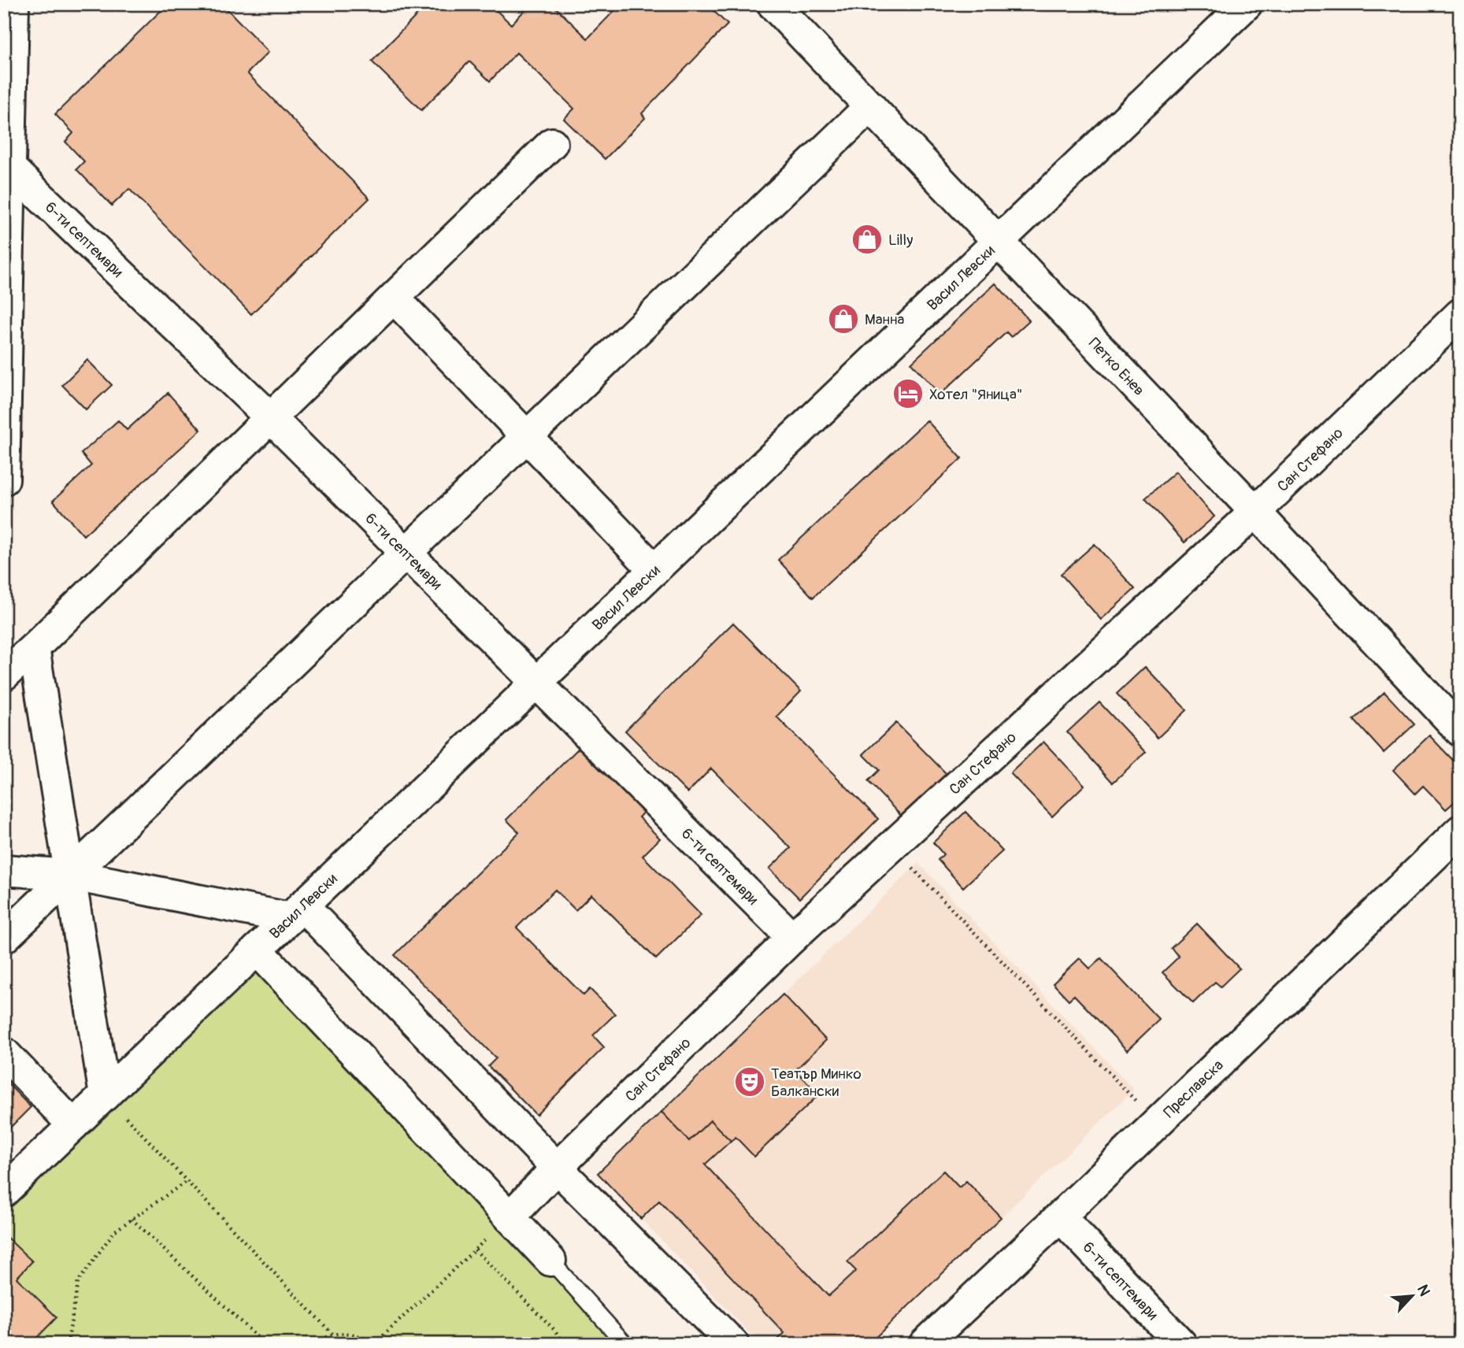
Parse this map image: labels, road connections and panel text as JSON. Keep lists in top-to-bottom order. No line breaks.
{"streets":{"street":["6-ти септември","Васил Левски","Петко Енев","Сан Стефано","Преславска"]},"crossings":[["6-ти септември","Васил Левски"],["6-ти септември","Сан Стефано"],["6-ти септември","Преславска"],["Васил Левски","Петко Енев"],["Петко Енев","Сан Стефано"]],"places":{"shop":["Lilly","Манна"],"hotel":["Хотел \"Яница\""],"theatre":["Театър Минко Балкански"]},"north":"top right"}
